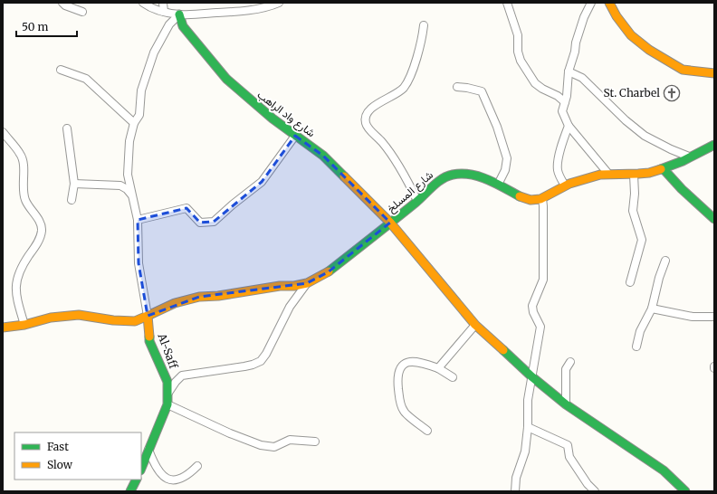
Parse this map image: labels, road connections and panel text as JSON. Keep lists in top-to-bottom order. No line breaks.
{"streets":{"street":["شارع واد الراهب","شارع المسلخ","Al-Saff"]},"crossings":[["شارع واد الراهب","شارع المسلخ"],["شارع المسلخ","Al-Saff"]],"places":{"church":["St. Charbel"]},"legend":["Fast","Slow"],"scale_bar":"50 m"}
